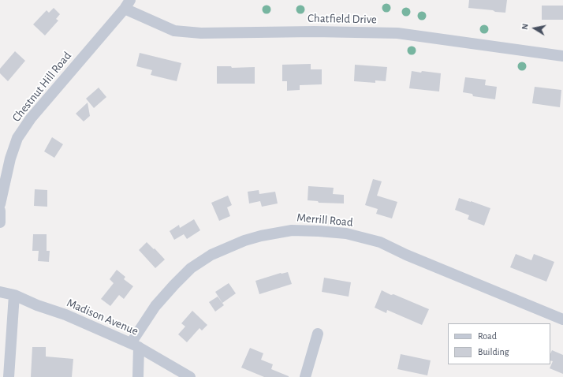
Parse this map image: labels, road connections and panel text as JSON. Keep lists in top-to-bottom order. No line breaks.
{"streets":{"street":["Chatfield Drive","Chestnut Hill Road","Merrill Road","Madison Avenue"]},"crossings":[["Chatfield Drive","Chestnut Hill Road"],["Merrill Road","Madison Avenue"]],"legend":["Road","Building"],"north":"left"}
